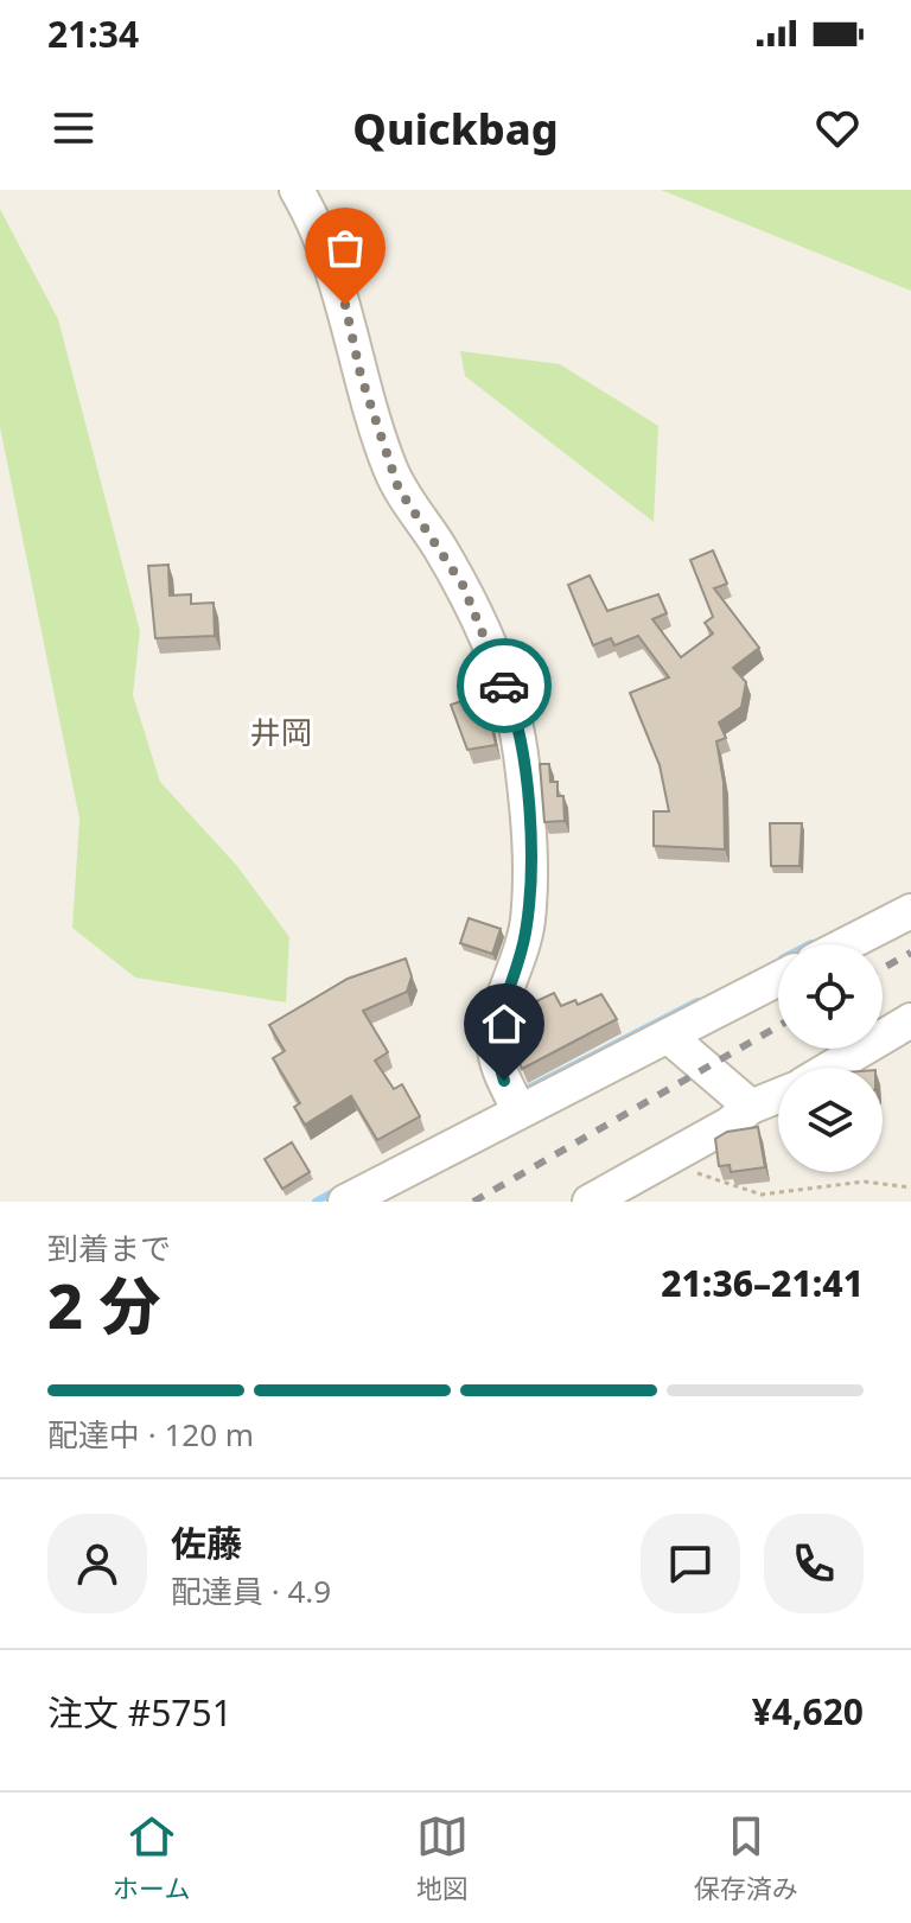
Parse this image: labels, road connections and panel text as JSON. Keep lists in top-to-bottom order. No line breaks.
{"districts":["井岡"],"page":{"status":"21:34","header":"Quickbag","heading":["2 分","到着まで","21:36–21:41"],"panel":["佐藤","配達員 · 4.9","注文 #5751","¥4,620"],"bar":"配達中 · 120 m","tabs":["ホーム","地図","保存済み"]}}
